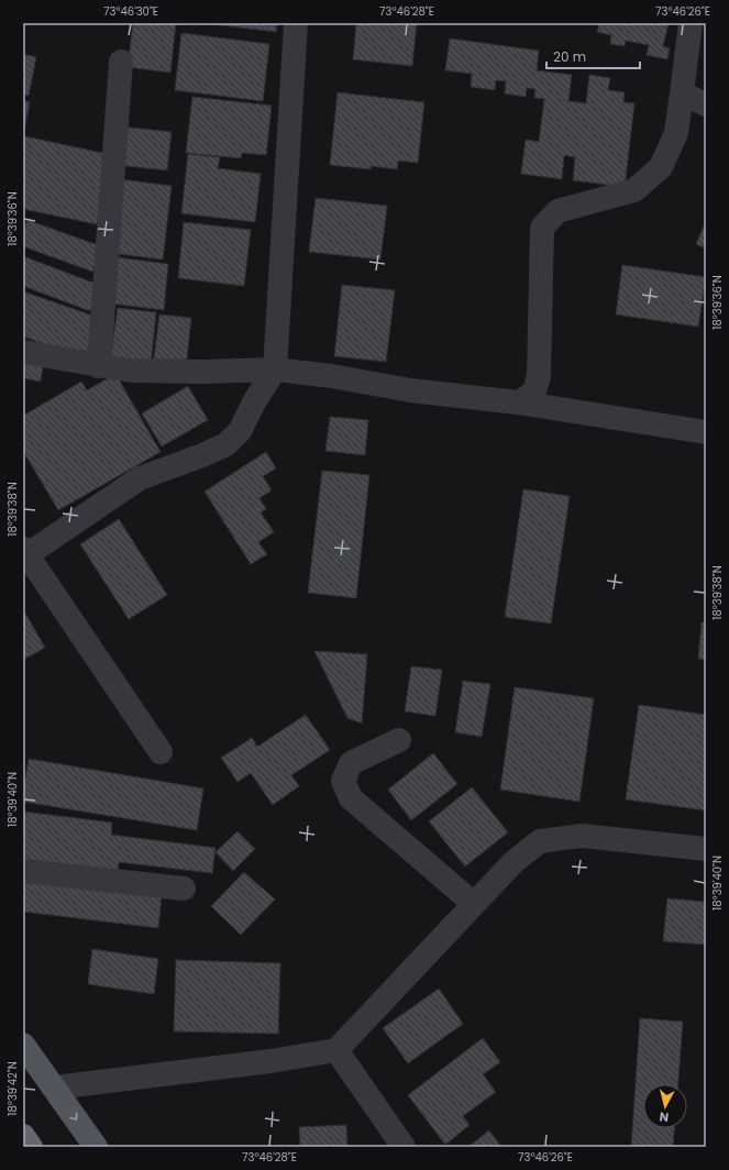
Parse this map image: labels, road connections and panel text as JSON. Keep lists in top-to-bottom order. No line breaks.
{"scale_bar":"20 m","north":"bottom","coordinates":["73°46'30\"E","73°46'28\"E","73°46'26\"E","18°39'36\"N","18°39'38\"N","18°39'40\"N","18°39'42\"N"]}
